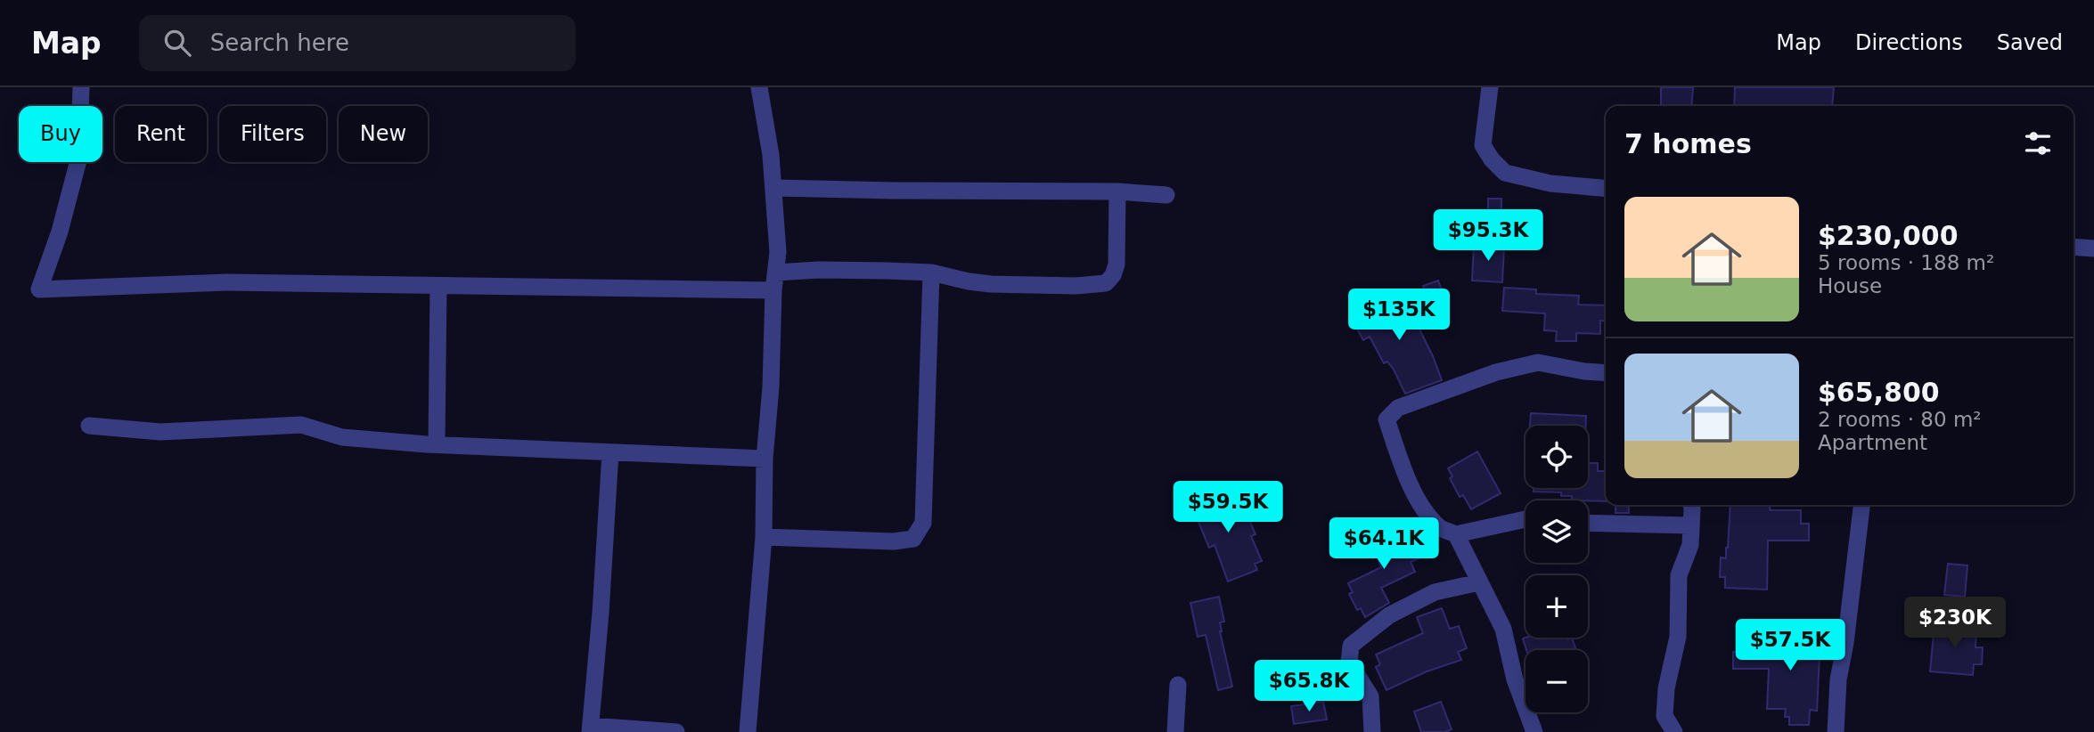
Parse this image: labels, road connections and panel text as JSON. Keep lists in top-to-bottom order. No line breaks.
{"page":{"header":"Map","search":"Search here","nav":["Map","Directions","Saved"],"chip":["Buy","Rent","Filters","New"],"heading":"7 homes","list":[{"name":"$230,000","note":"5 rooms · 188 m² · House"},{"name":"$65,800","note":"2 rooms · 80 m² · Apartment"}],"price":["$95.3K","$135K","$59.5K","$64.1K","$230K","$57.5K","$65.8K"],"map_buttons":["+","−"]}}
